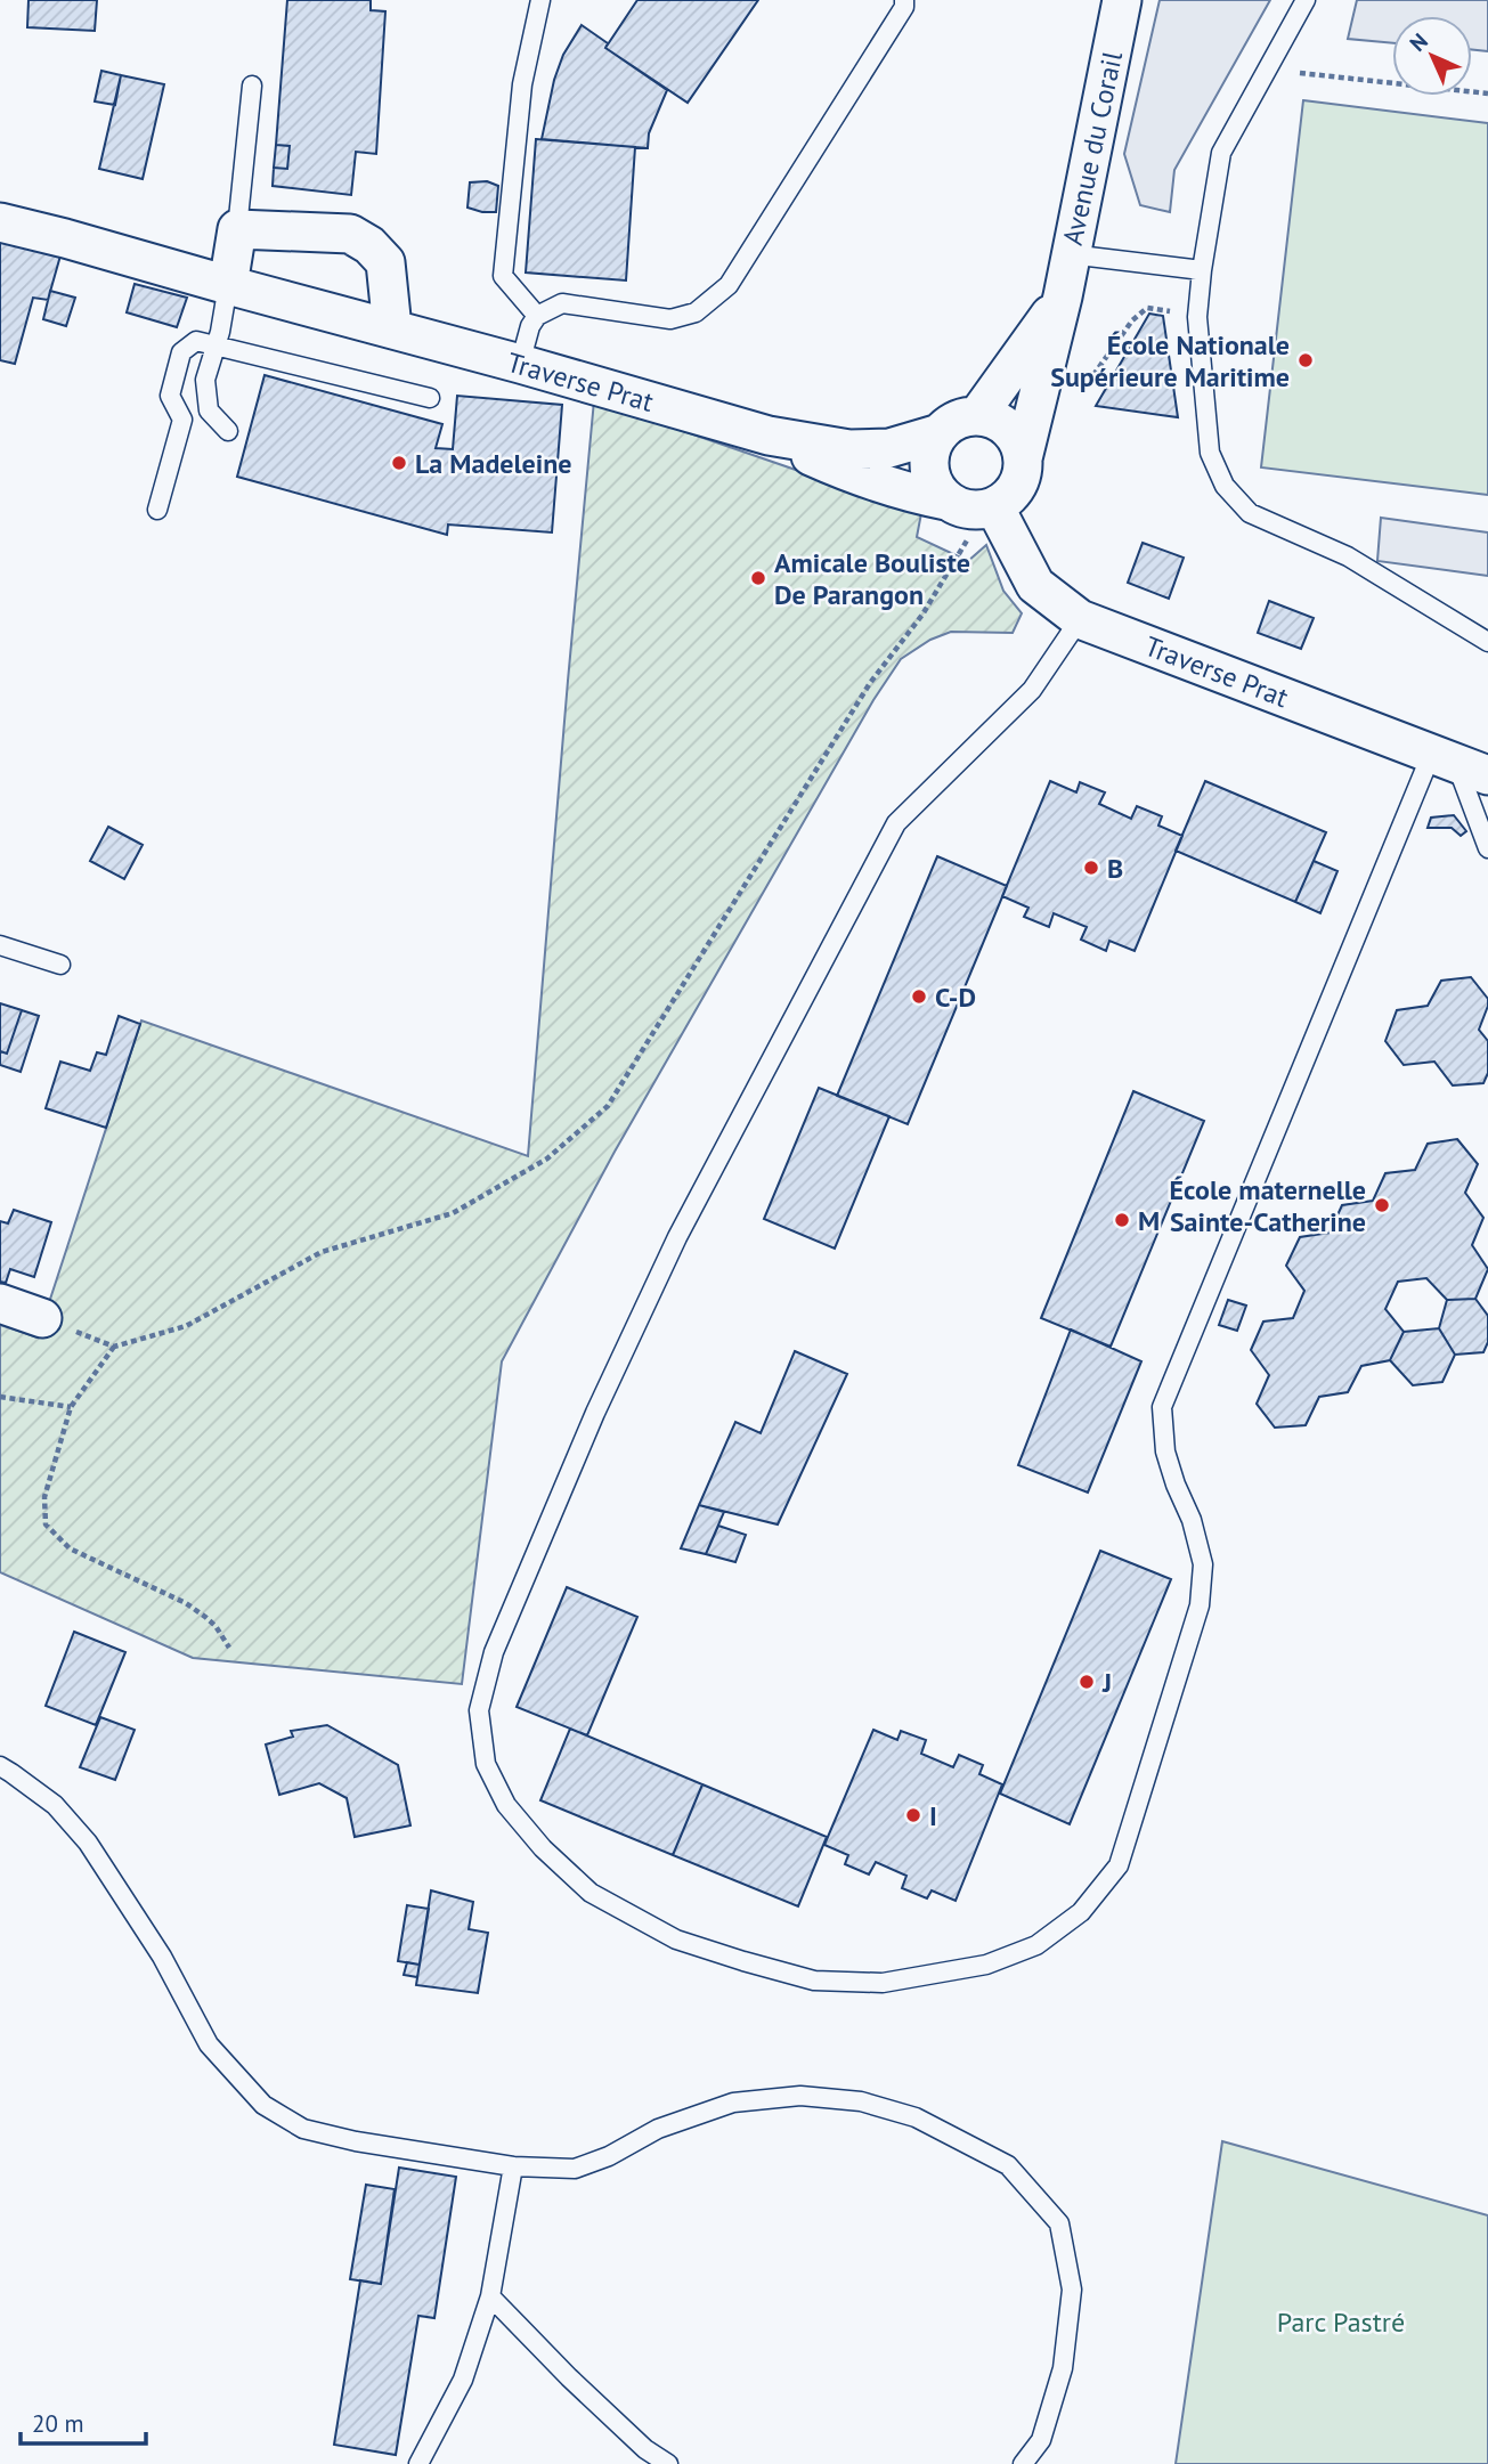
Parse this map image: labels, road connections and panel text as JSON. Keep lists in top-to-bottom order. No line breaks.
{"streets":{"street":["Avenue du Corail","Traverse Prat"]},"crossings":[["Avenue du Corail","Traverse Prat"]],"parks":["Parc Pastré"],"places":["École Nationale Supérieure Maritime","La Madeleine","Amicale Bouliste De Parangon","B","C-D","École maternelle Sainte-Catherine","M","J","I"],"scale_bar":"20 m","north":"top left"}
